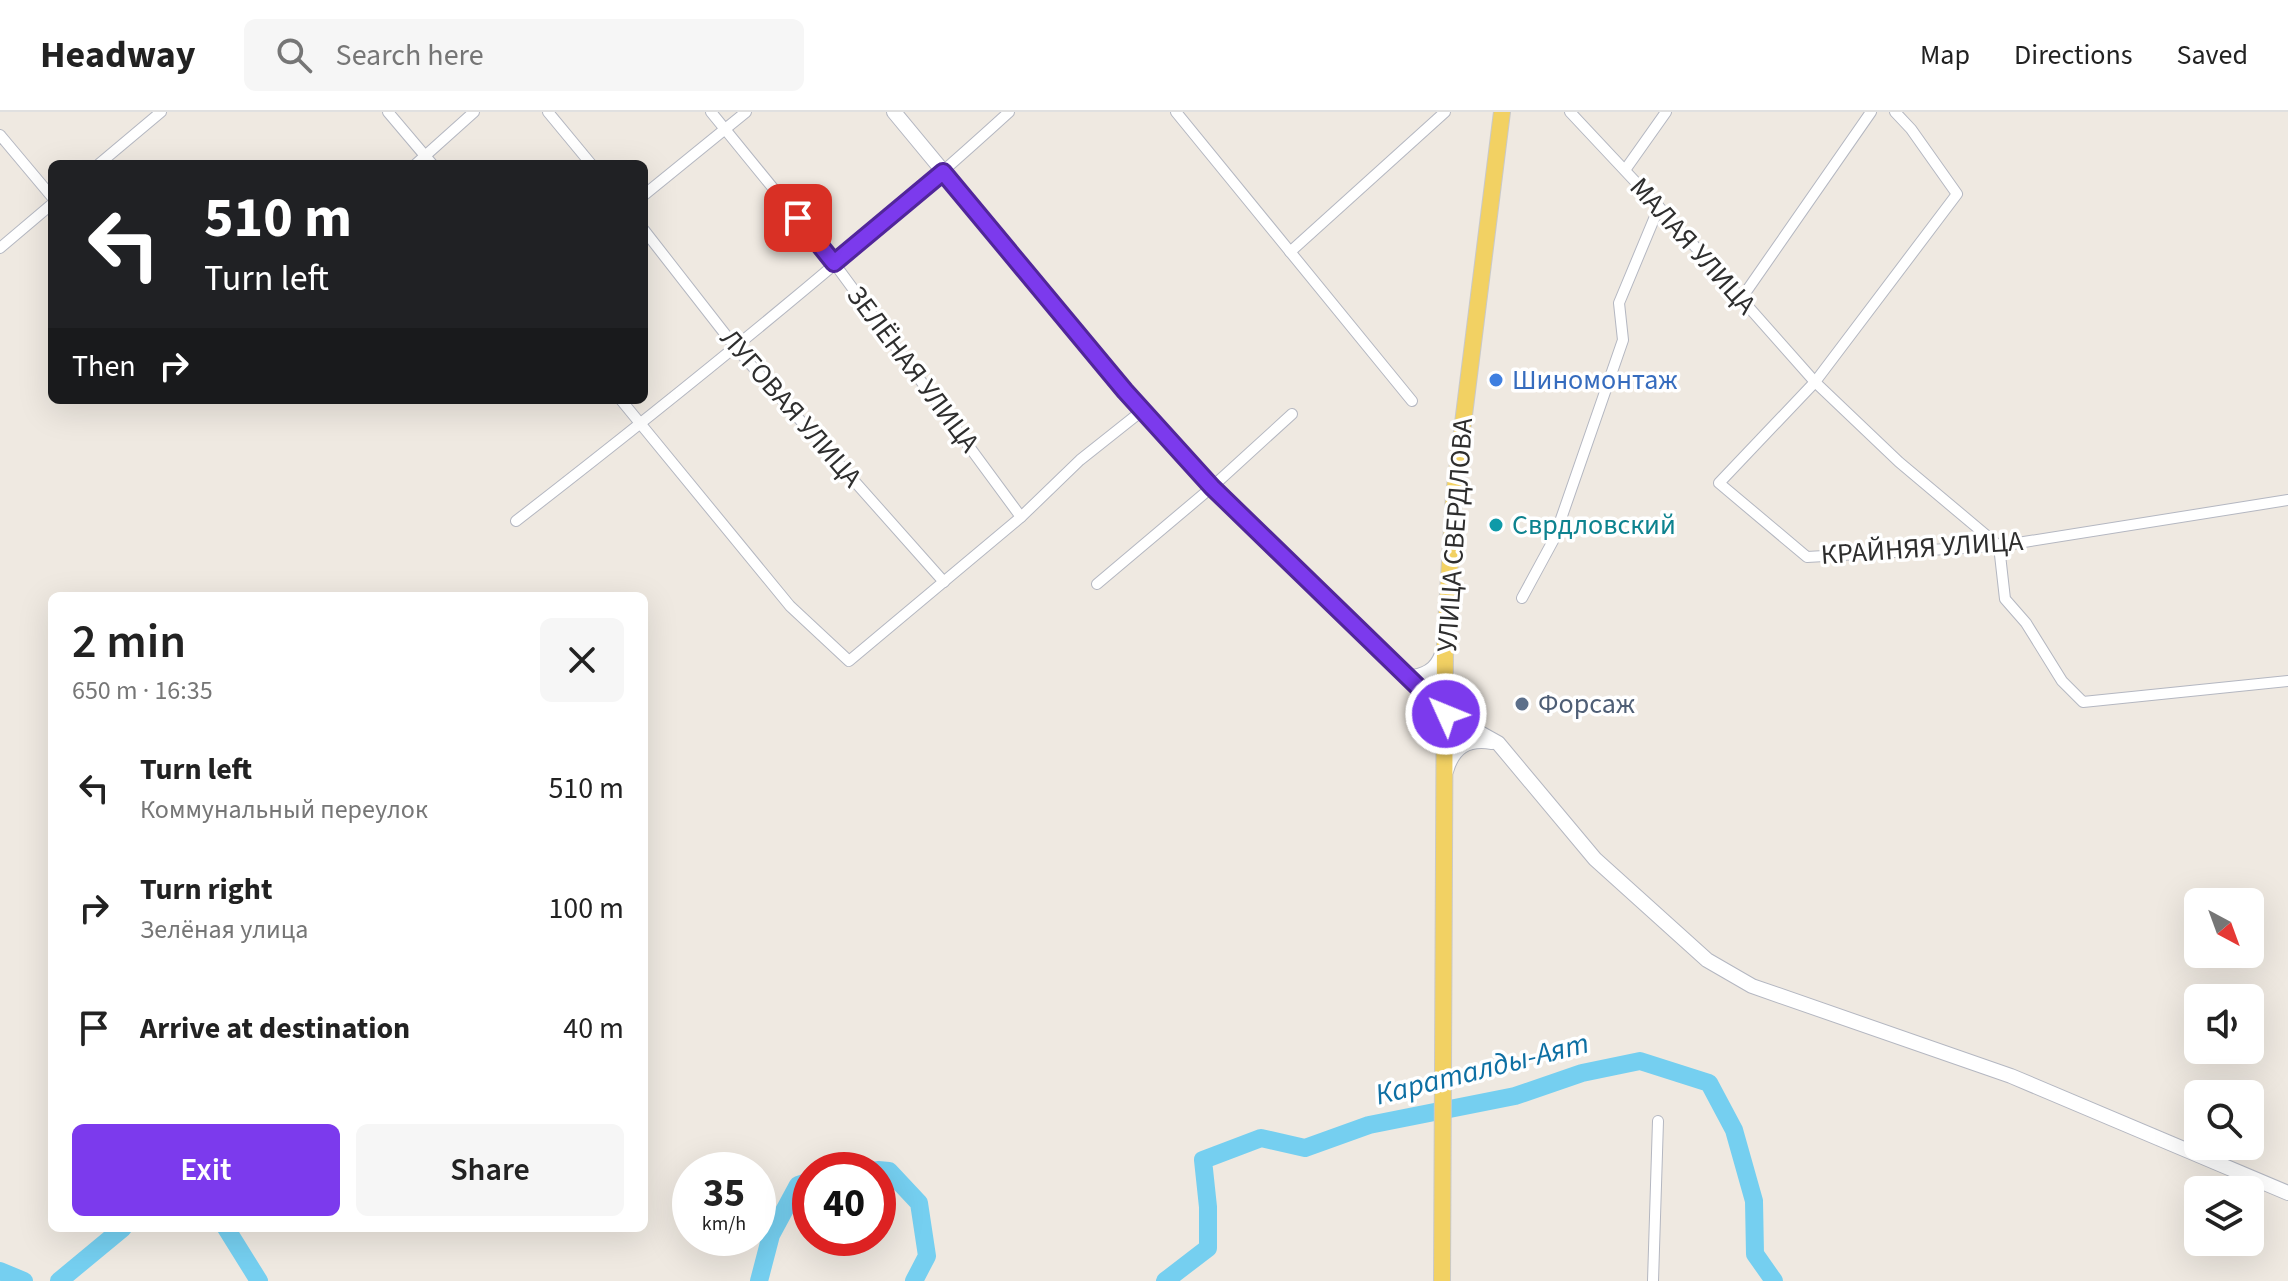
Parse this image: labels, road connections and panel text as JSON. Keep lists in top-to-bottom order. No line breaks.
{"streets":{"main road":["УЛИЦА СВЕРДЛОВА"],"street":["МАЛАЯ УЛИЦА","ЗЕЛЁНАЯ УЛИЦА","ЛУГОВАЯ УЛИЦА","КРАЙНЯЯ УЛИЦА"]},"crossings":[["МАЛАЯ УЛИЦА","КРАЙНЯЯ УЛИЦА"]],"water":["Караталды-Аят"],"places":["Шиномонтаж","Сврдловский","Форсаж"],"north":"bottom right","page":{"header":"Headway","search":"Search here","nav":["Map","Directions","Saved"],"turn":["510 m","Turn left"],"then":"Then","heading":["2 min","650 m · 16:35"],"list":[{"name":"Turn left","note":"Коммунальный переулок","value":"510 m"},{"name":"Turn right","note":"Зелёная улица","value":"100 m"},{"name":"Arrive at destination","value":"40 m"}],"buttons":["Exit","Share"],"speed":"35 km/h","limit":"40"}}
